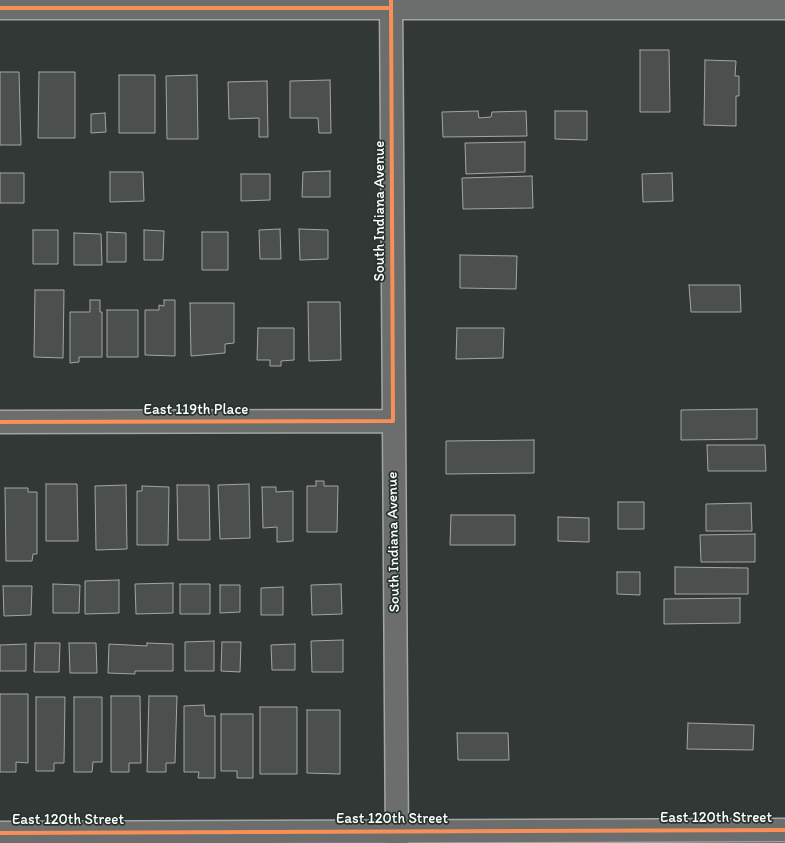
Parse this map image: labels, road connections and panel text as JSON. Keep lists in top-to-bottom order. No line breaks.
{"streets":{"street":["South Indiana Avenue","East 119th Place","East 120th Street"]},"crossings":[["South Indiana Avenue","East 119th Place"],["South Indiana Avenue","East 120th Street"]]}
